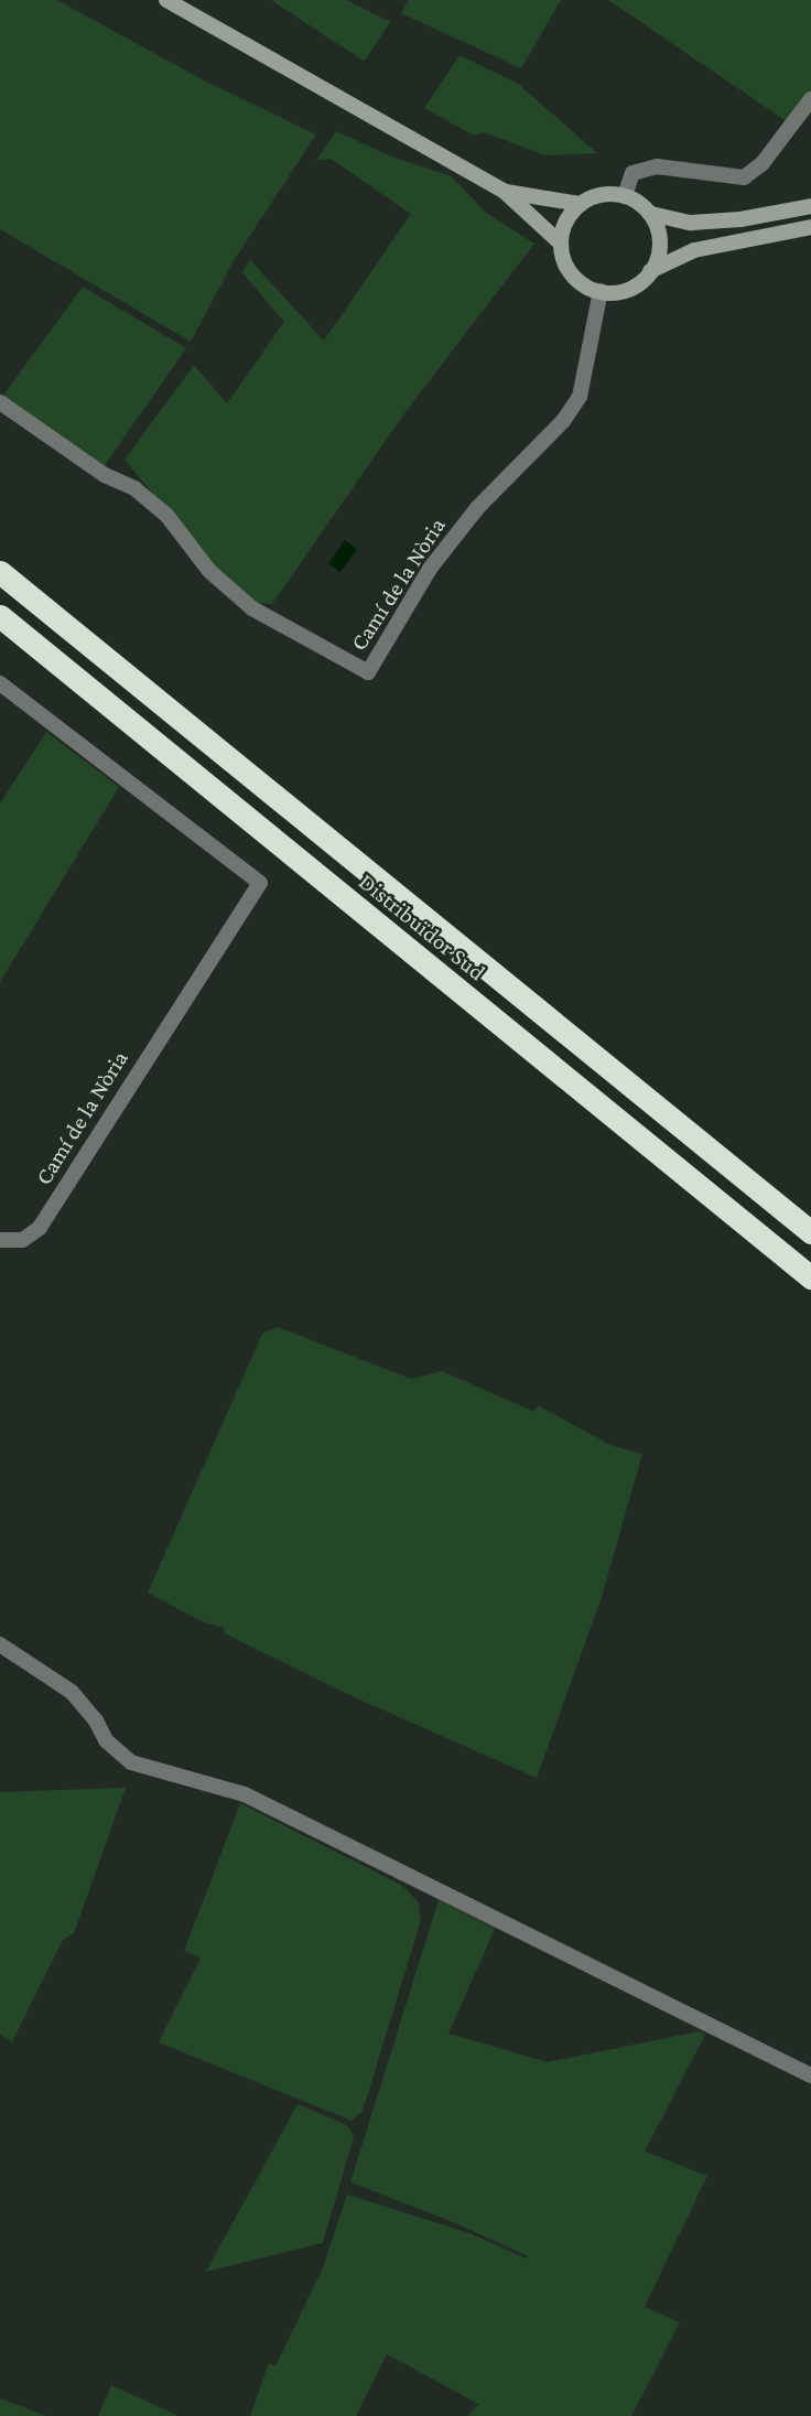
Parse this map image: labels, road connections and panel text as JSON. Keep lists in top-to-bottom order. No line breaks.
{"streets":{"highway":["Distribuïdor Sud"],"street":["Camí de la Nòria"]}}
